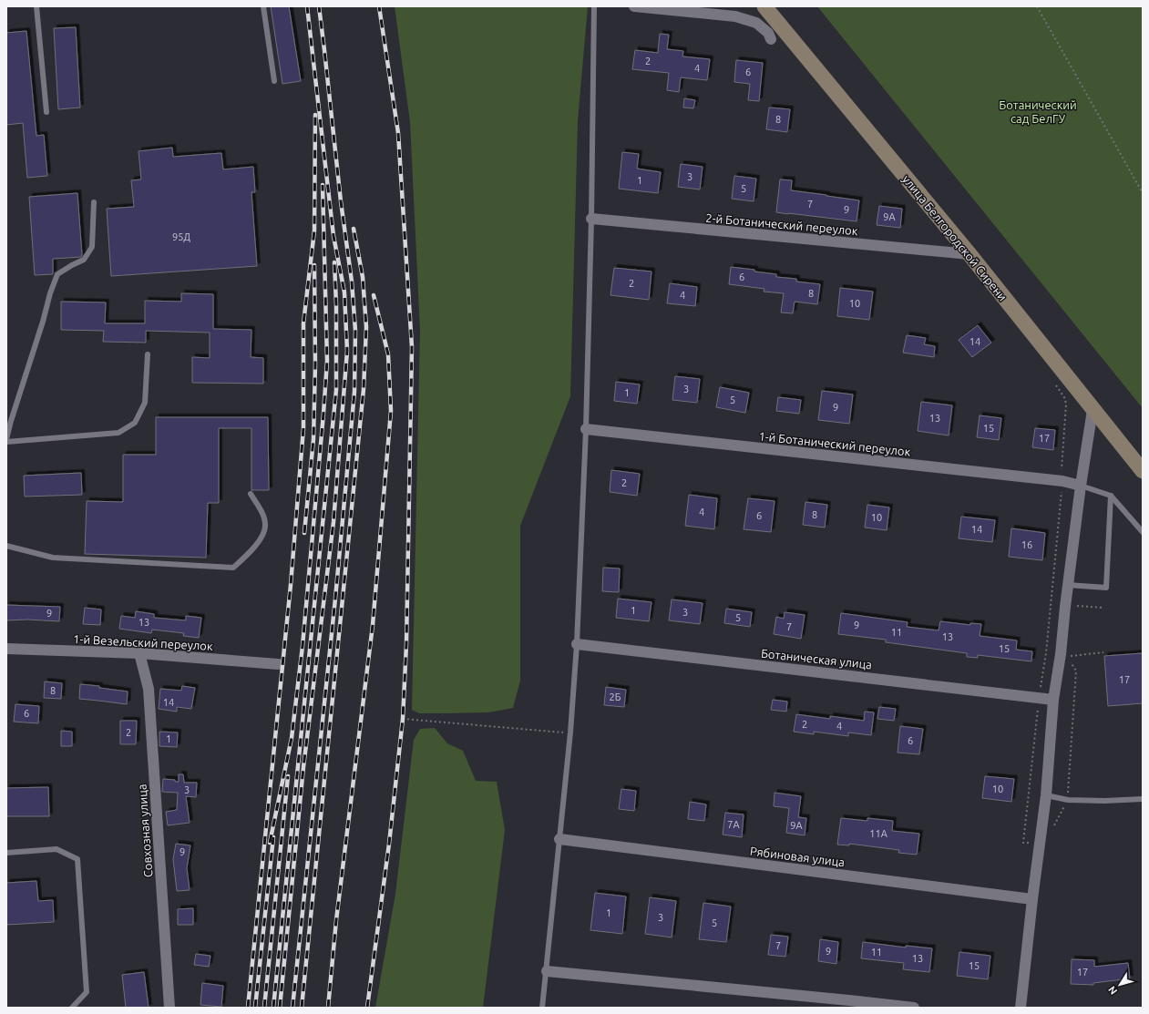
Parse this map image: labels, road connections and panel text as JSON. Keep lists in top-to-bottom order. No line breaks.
{"streets":{"main road":["улица Белгородской Сирени"],"street":["2-й Ботанический переулок","1-й Ботанический переулок","1-й Везельский переулок","Ботаническая улица","Совхозная улица","Рябиновая улица"]},"crossings":[["2-й Ботанический переулок","улица Белгородской Сирени"],["1-й Везельский переулок","Совхозная улица"]],"parks":["Ботанический сад БелГУ"],"house_numbers":["2","4","6","8","3","1","5","7","9","9А","95Д","6","2","8","4","10","14","3","1","5","9","13","15","17","2","4","8","6","10","14","16","1","3","9","5","13","9","7","11","13","15","17","8","2Б","14","6","2","4","2","1","6","10","3","7А","9А","11А","9","1","3","5","7","9","11","13","15","17"],"north":"bottom left"}
